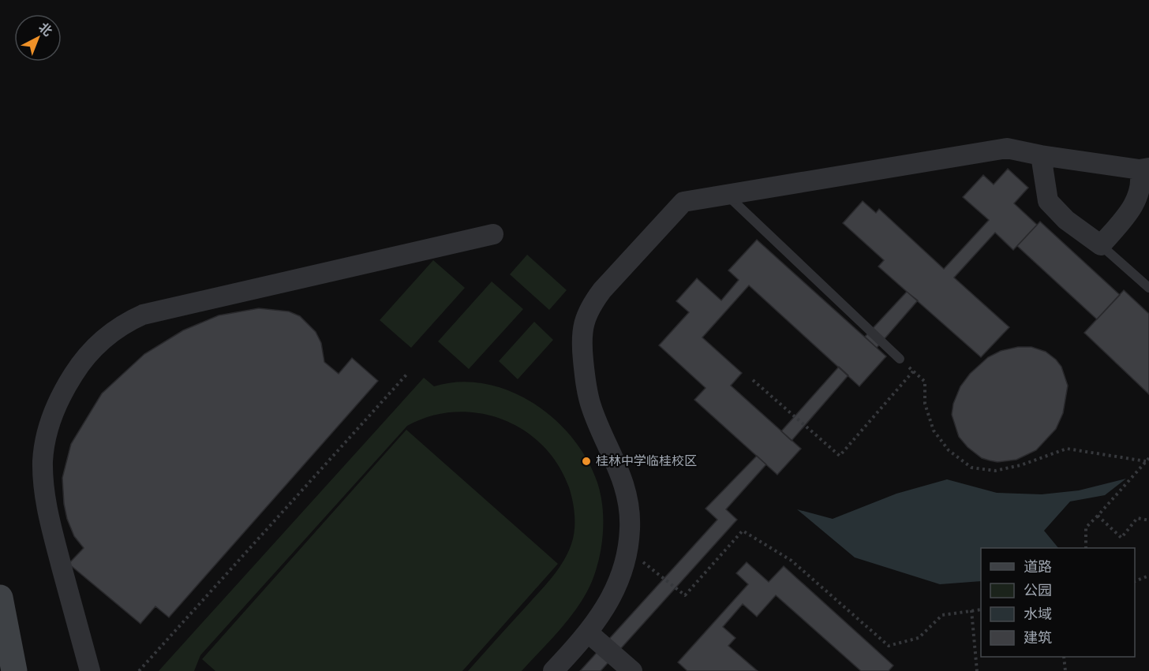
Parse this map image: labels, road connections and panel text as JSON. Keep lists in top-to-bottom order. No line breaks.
{"places":["桂林中学临桂校区"],"legend":["道路","公园","水域","建筑"],"north":"top right"}
